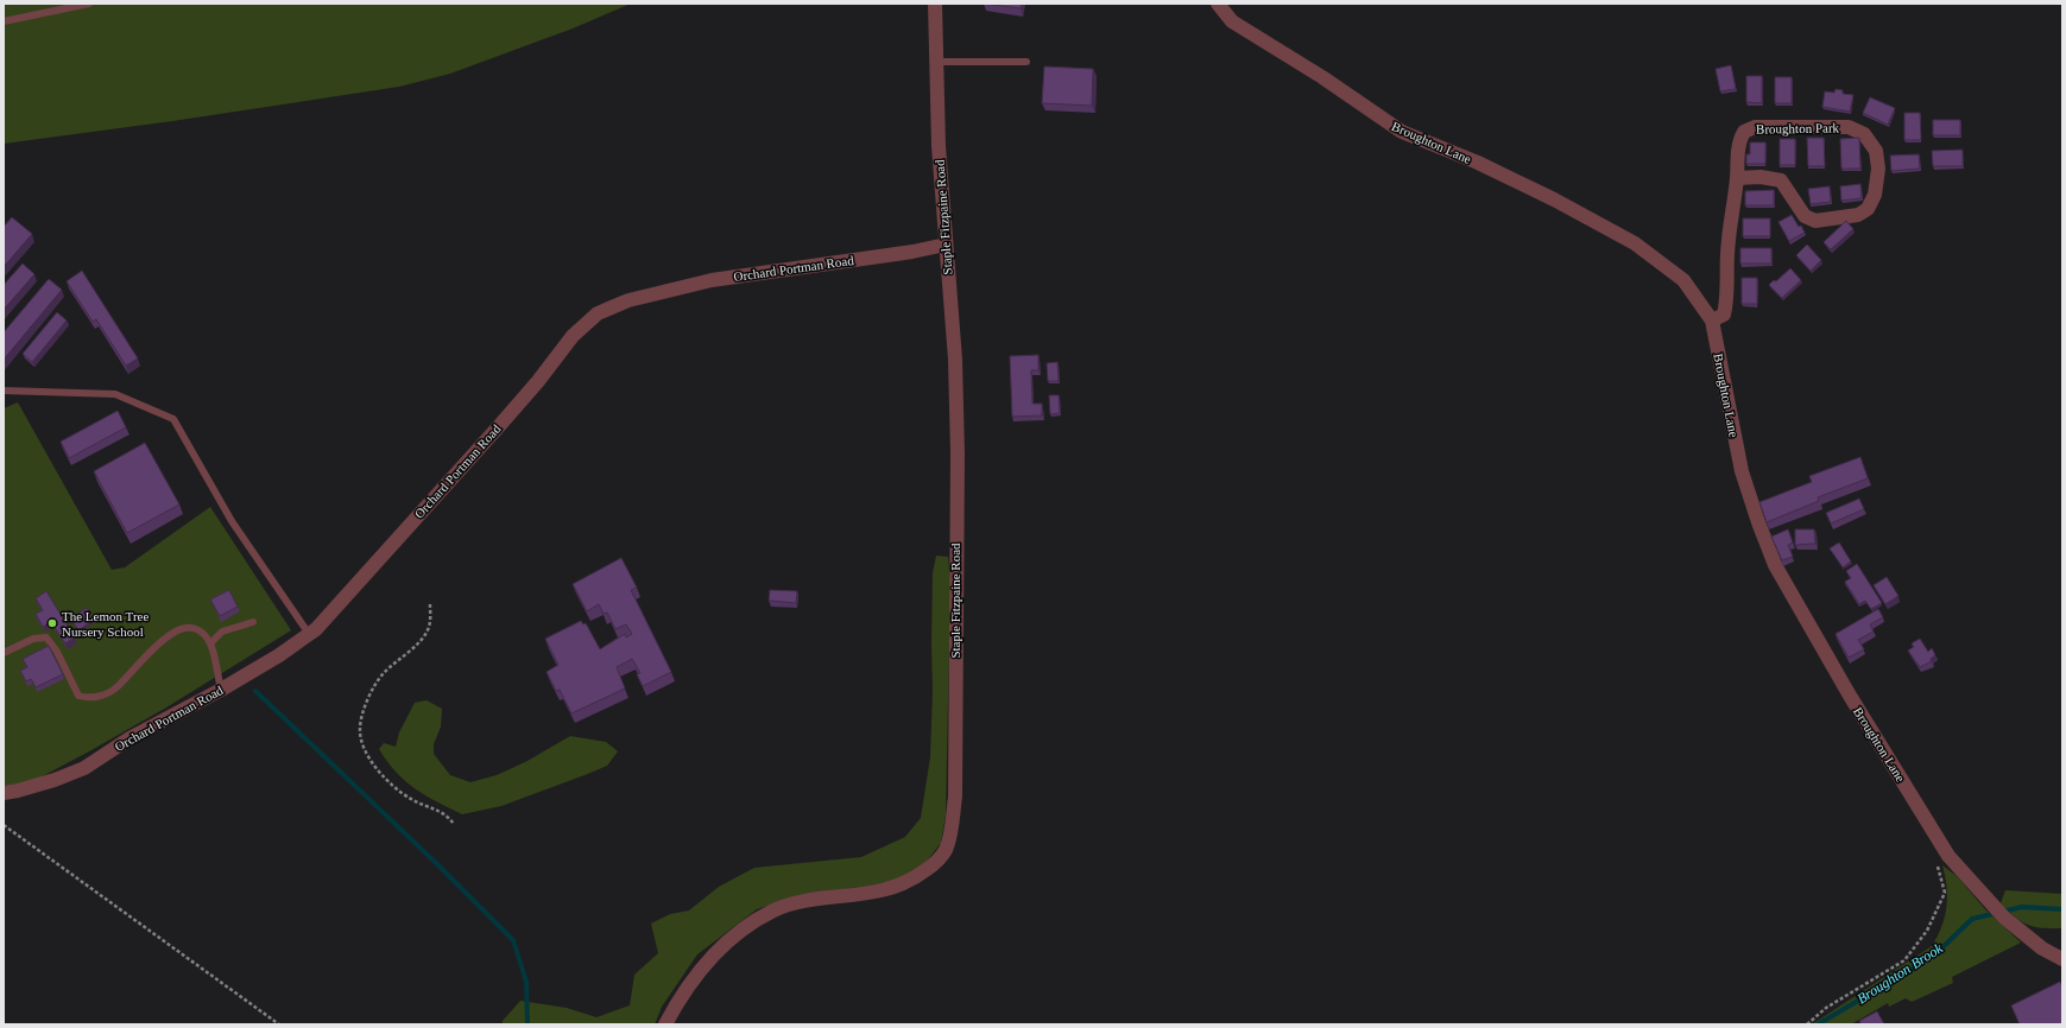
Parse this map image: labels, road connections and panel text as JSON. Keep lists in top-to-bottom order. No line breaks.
{"streets":{"street":["Broughton Park","Broughton Lane","Staple Fitzpaine Road","Orchard Portman Road"]},"crossings":[["Broughton Park","Broughton Lane"],["Staple Fitzpaine Road","Orchard Portman Road"]],"water":["Broughton Brook"],"places":["The Lemon Tree Nursery School"]}
